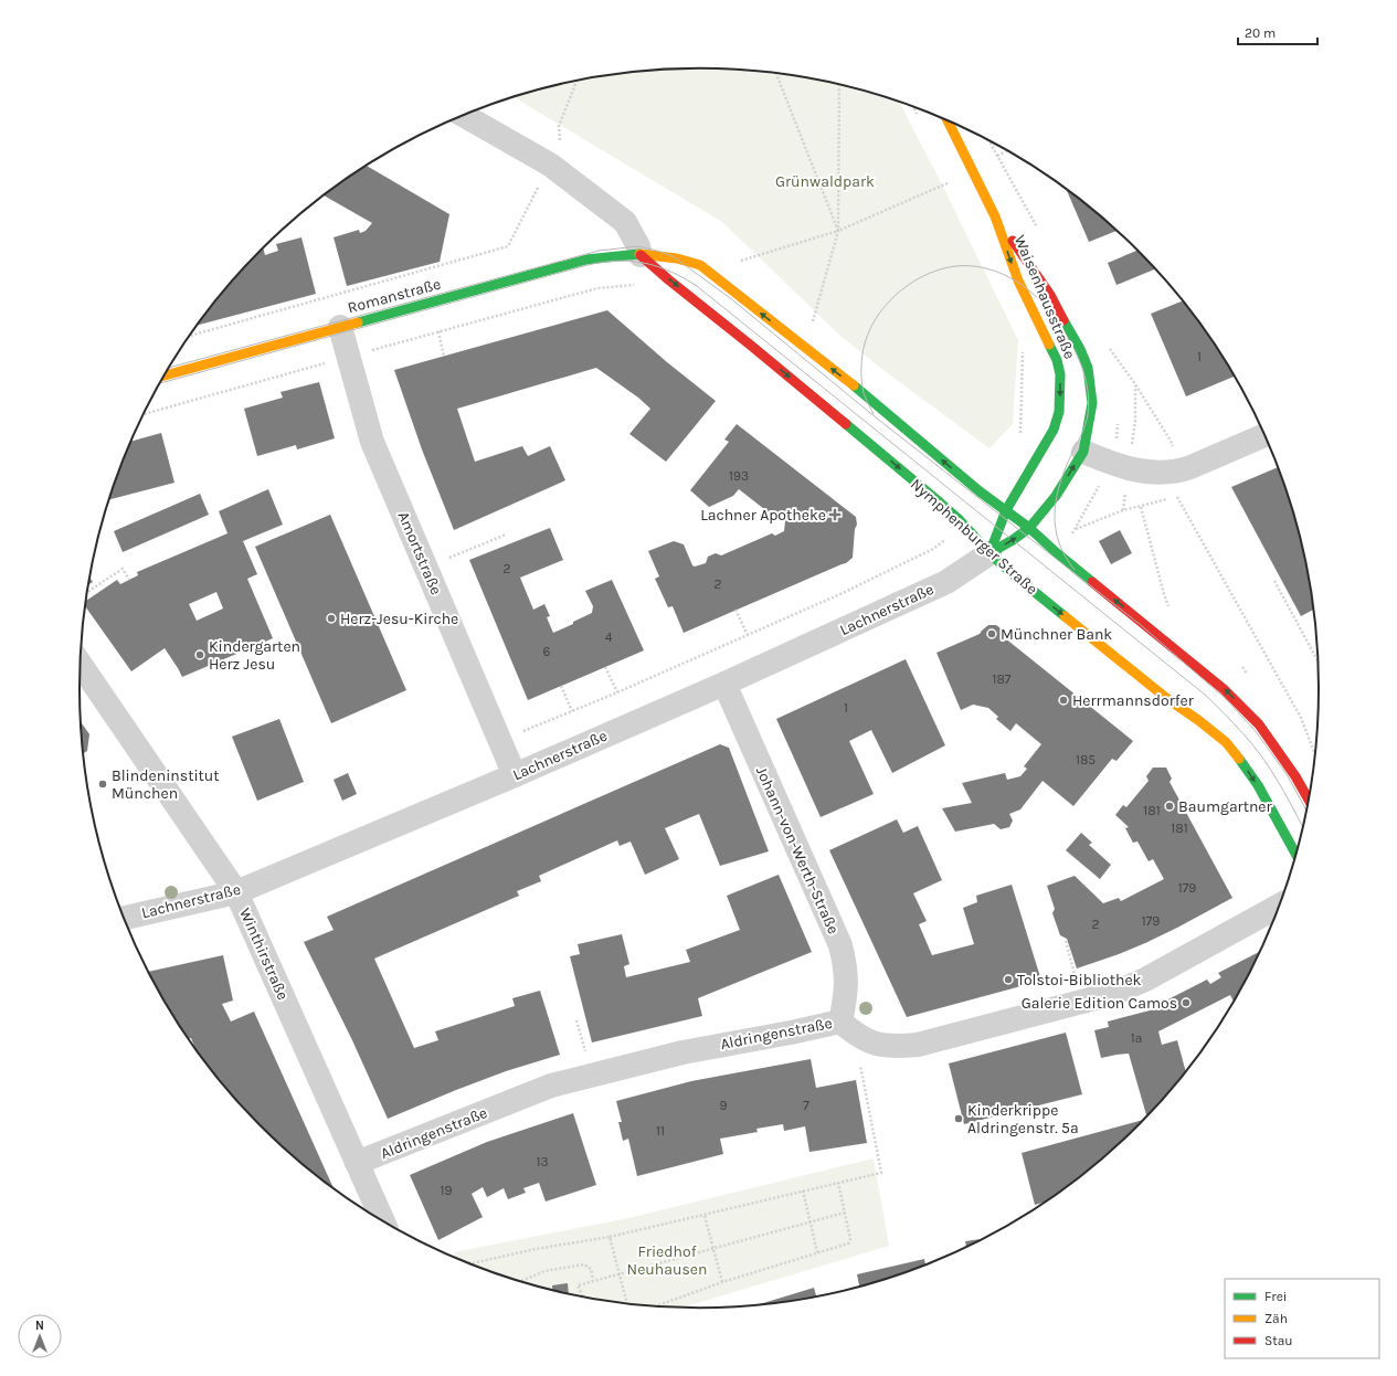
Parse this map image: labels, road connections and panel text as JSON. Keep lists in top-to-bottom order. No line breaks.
{"streets":{"main road":["Romanstraße","Waisenhausstraße","Nymphenburger Straße"],"street":["Amortstraße","Lachnerstraße","Johann-von-Werth-Straße","Winthirstraße","Aldringenstraße"]},"crossings":[["Romanstraße","Nymphenburger Straße"],["Romanstraße","Amortstraße"],["Waisenhausstraße","Nymphenburger Straße"],["Waisenhausstraße","Lachnerstraße"],["Nymphenburger Straße","Lachnerstraße"],["Amortstraße","Lachnerstraße"],["Lachnerstraße","Johann-von-Werth-Straße"],["Lachnerstraße","Winthirstraße"],["Johann-von-Werth-Straße","Aldringenstraße"],["Winthirstraße","Aldringenstraße"]],"one_way":["Nymphenburger Straße"],"parks":["Grünwaldpark","Friedhof Neuhausen"],"places":{"health":["Lachner Apotheke"],"other":["Herz-Jesu-Kirche","Münchner Bank","Kindergarten Herz Jesu","Herrmannsdorfer","Blindeninstitut München","Baumgartner","Tolstoi-Bibliothek","Galerie Edition Camos","Kinderkrippe Aldringenstr. 5a"]},"house_numbers":["1","193","2","2","4","6","187","1","185","181","181","179","179","2","1a","9","7","11","13","19"],"legend":["Frei","Zäh","Stau"],"scale_bar":"20 m","north":"top"}
